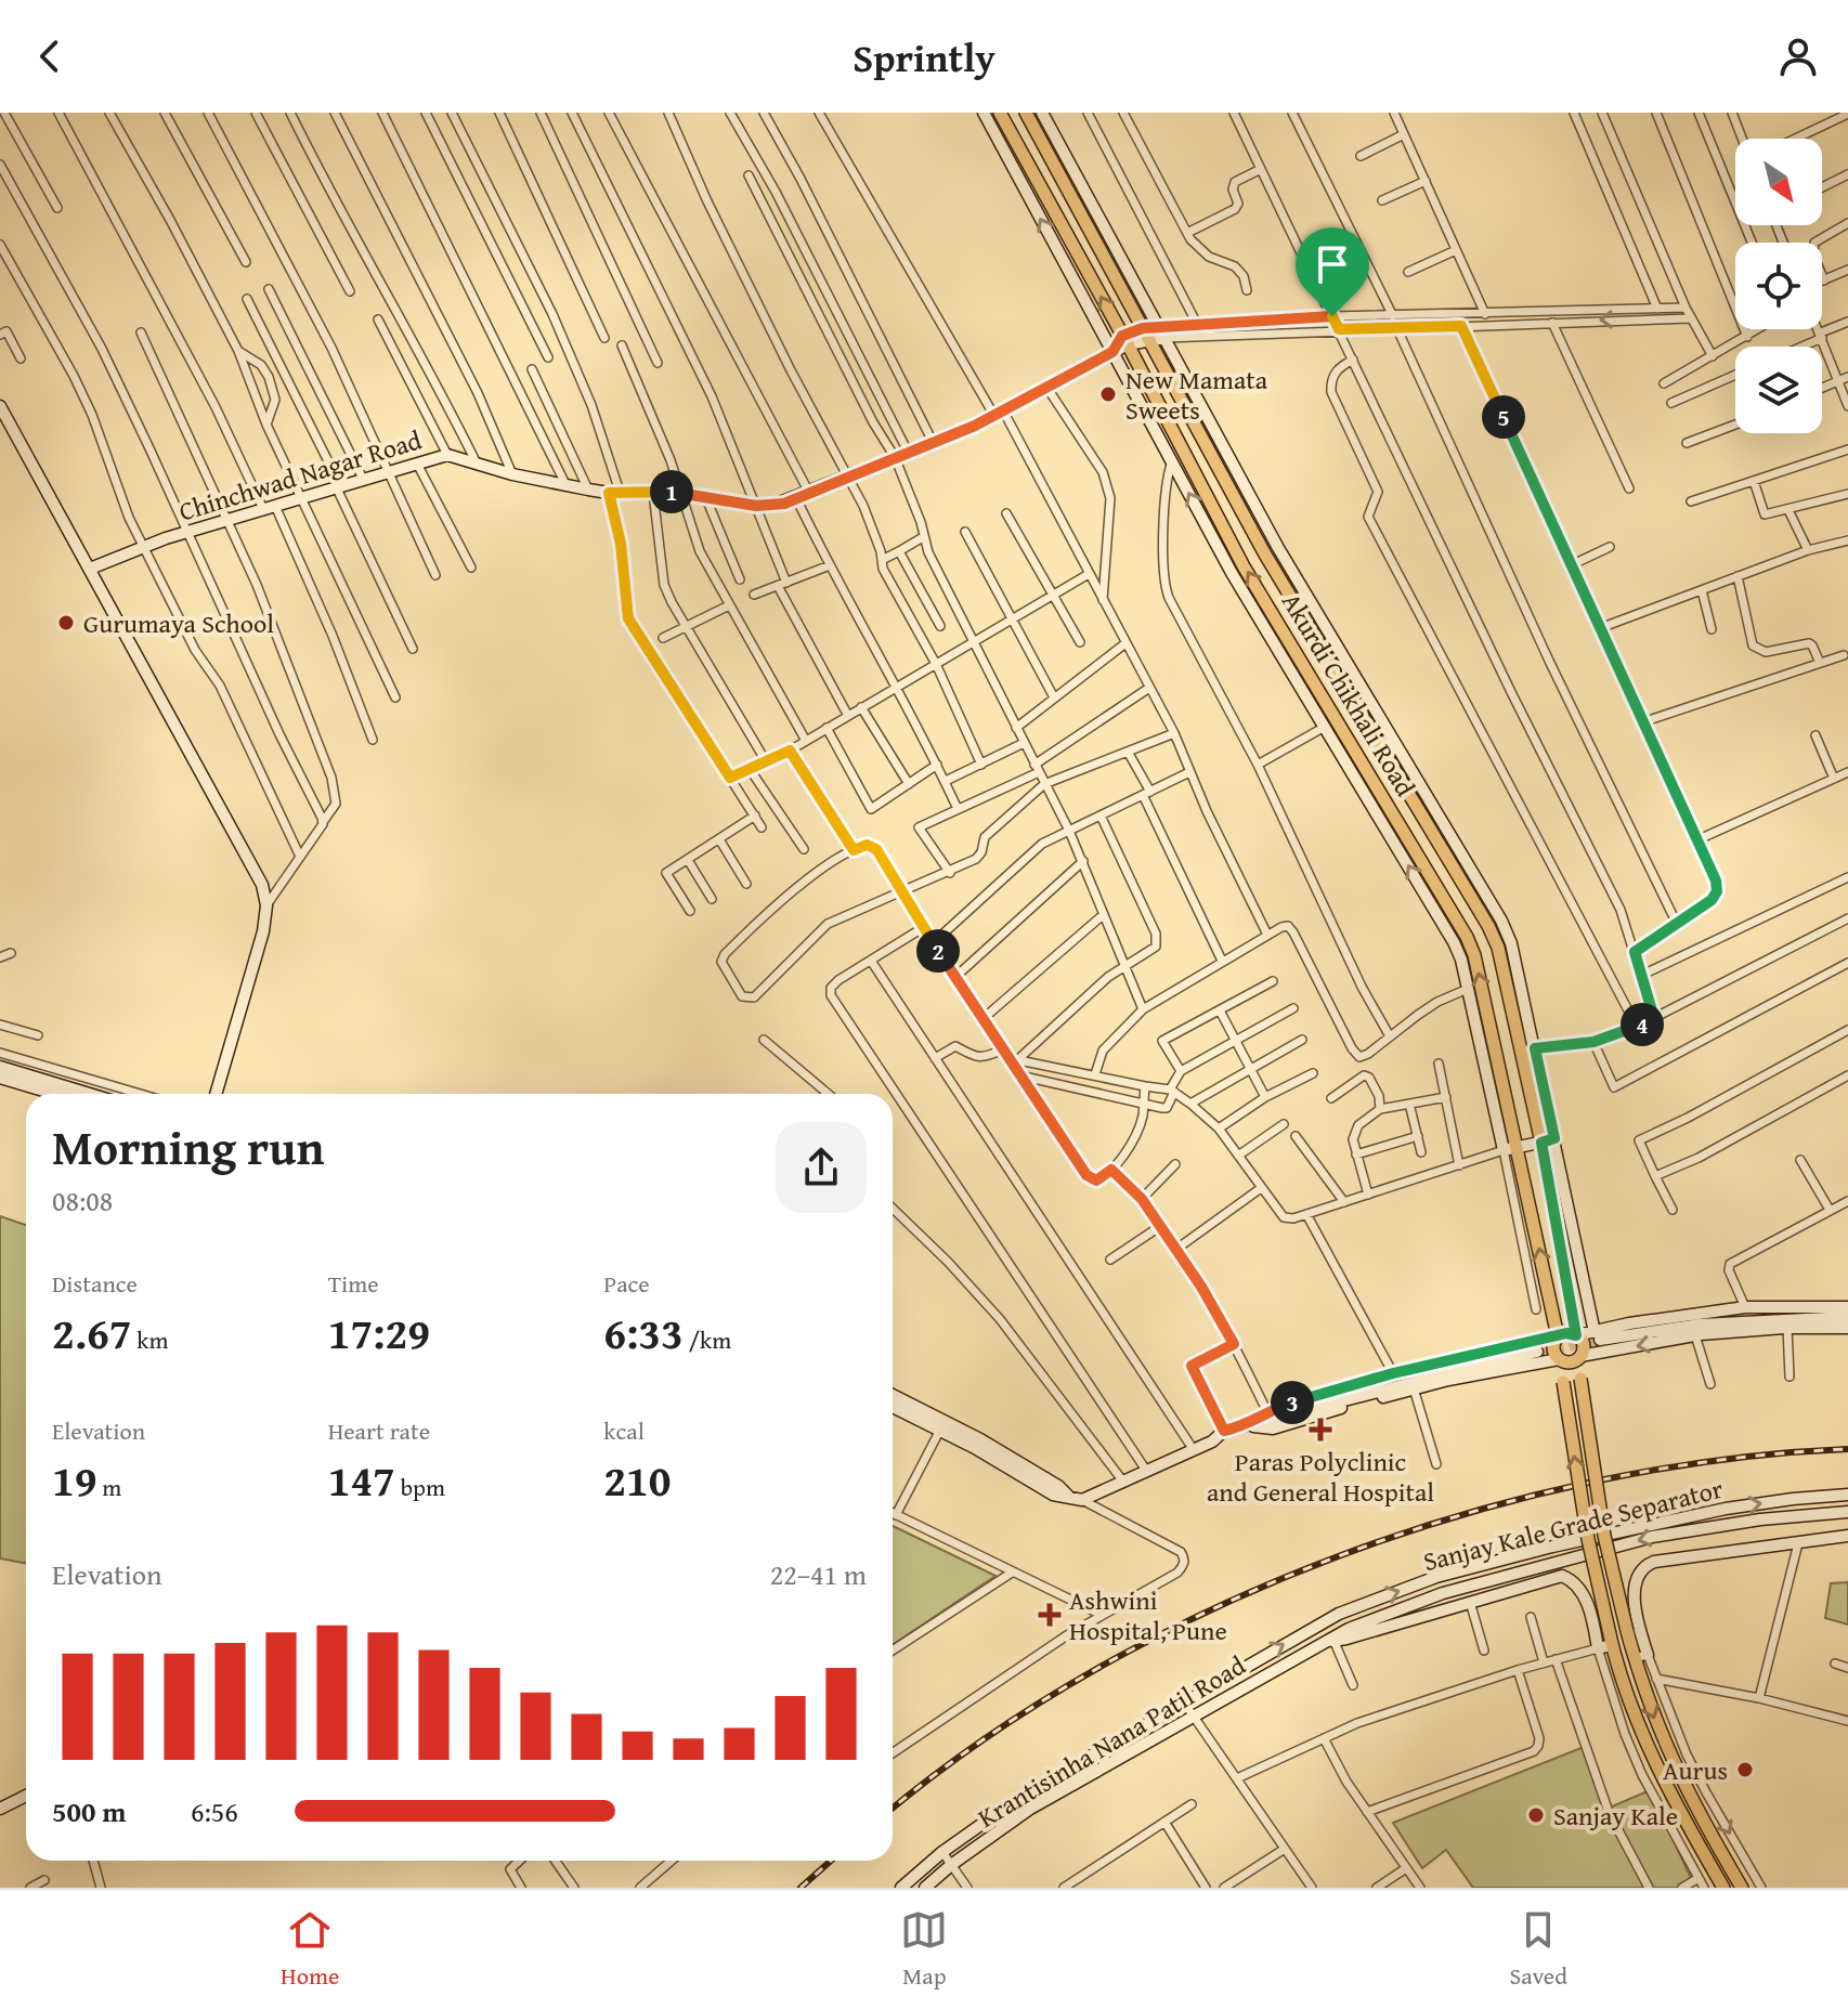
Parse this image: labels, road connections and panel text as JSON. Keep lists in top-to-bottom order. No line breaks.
{"streets":{"main road":["Akurdi Chikhali Road"],"street":["Chinchwad Nagar Road","Sanjay Kale Grade Separator","Krantisinha Nana Patil Road"]},"crossings":[["Chinchwad Nagar Road","Akurdi Chikhali Road"],["Sanjay Kale Grade Separator","Krantisinha Nana Patil Road"]],"places":{"other":["New Mamata Sweets","Gurumaya School","Aurus","Sanjay Kale"],"health":["Paras Polyclinic and General Hospital","Ashwini Hospital, Pune"]},"north":"bottom right","page":{"header":"Sprintly","pins":["5","1","2","4","3"],"heading":["Morning run","08:08"],"stats":[["Distance","2.67 km"],["Time","17:29"],["Pace","6:33 /km"],["Elevation","19 m"],["Heart rate","147 bpm"],["kcal","210"]],"chart":["Elevation","22–41 m"],"list":[{"name":"500 m","note":"6:56"}],"tabs":["Home","Map","Saved"]}}
